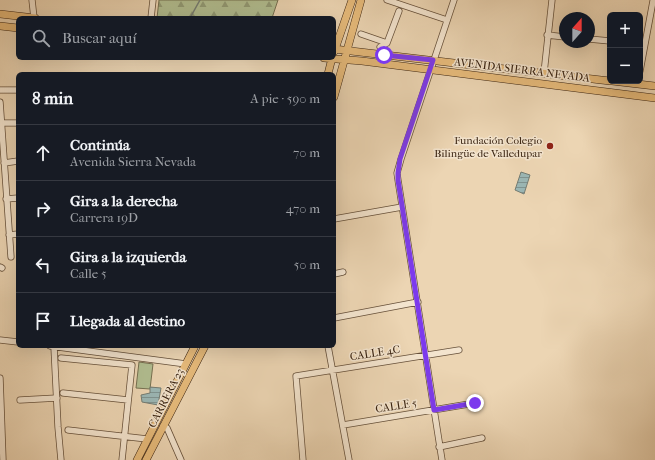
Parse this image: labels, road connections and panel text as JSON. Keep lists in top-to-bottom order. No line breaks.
{"streets":{"main road":["AVENIDA SIERRA NEVADA","CARRERA 23"],"street":["CALLE 4C","CALLE 5"]},"places":["Fundación Colegio Bilingüe de Valledupar"],"north":"top","page":{"map_buttons":["+","−"],"search":"Buscar aquí","heading":["8 min","A pie · 590 m"],"list":[["Continúa","Avenida Sierra Nevada","70 m"],["Gira a la derecha","Carrera 19D","470 m"],["Gira a la izquierda","Calle 5","50 m"],"Llegada al destino"]}}
